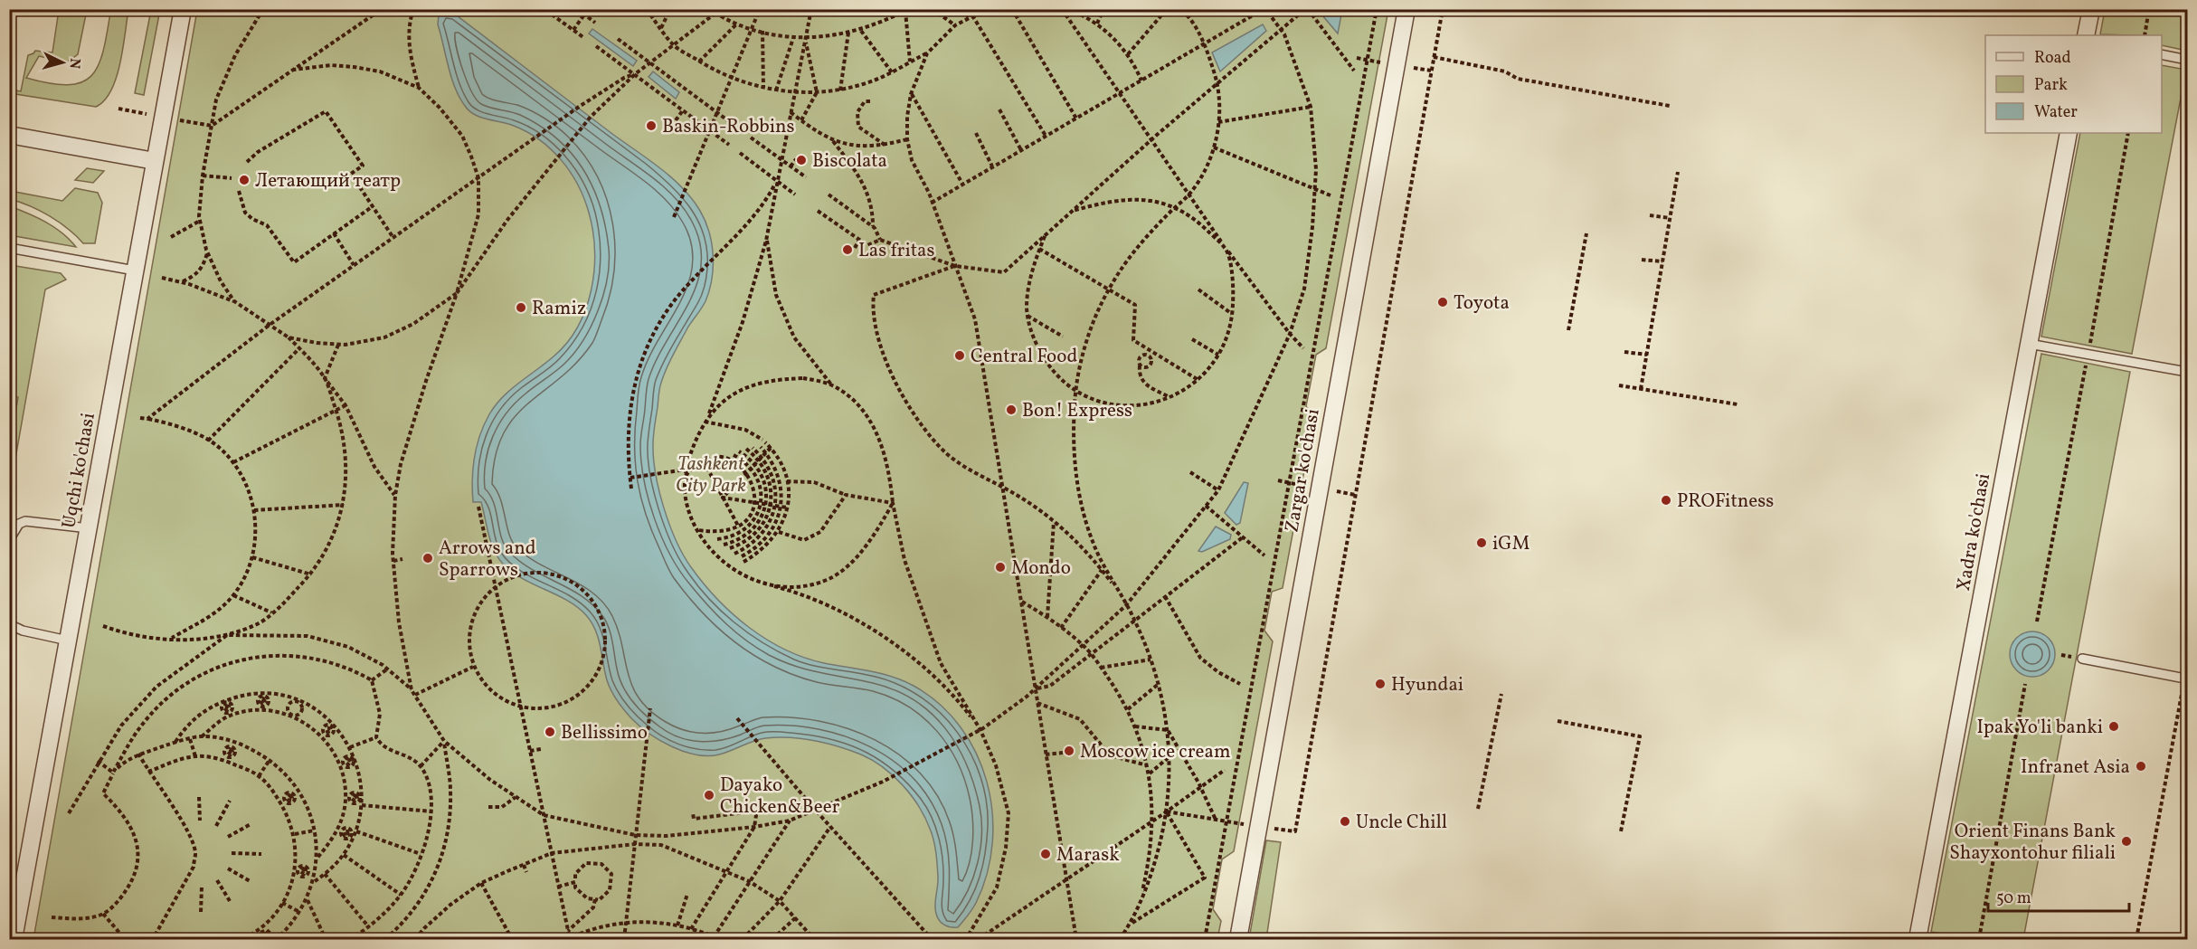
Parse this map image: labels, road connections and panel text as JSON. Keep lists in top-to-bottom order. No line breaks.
{"streets":{"street":["Uqchi ko'chasi","Zargar ko'chasi","Xadra ko'chasi"]},"parks":["Tashkent City Park"],"places":["Baskin-Robbins","Biscolata","Летающий театр","Las fritas","Toyota","Ramiz","Central Food","Bon! Express","PROFitness","iGM","Arrows and Sparrows","Mondo","Hyundai","Ipak Yo'li banki","Bellissimo","Moscow ice cream","Infranet Asia","Dayako Chicken&Beer","Uncle Chill","Orient Finans Bank Shayxontohur filiali","Marask"],"legend":["Road","Park","Water"],"scale_bar":"50 m","north":"right"}
